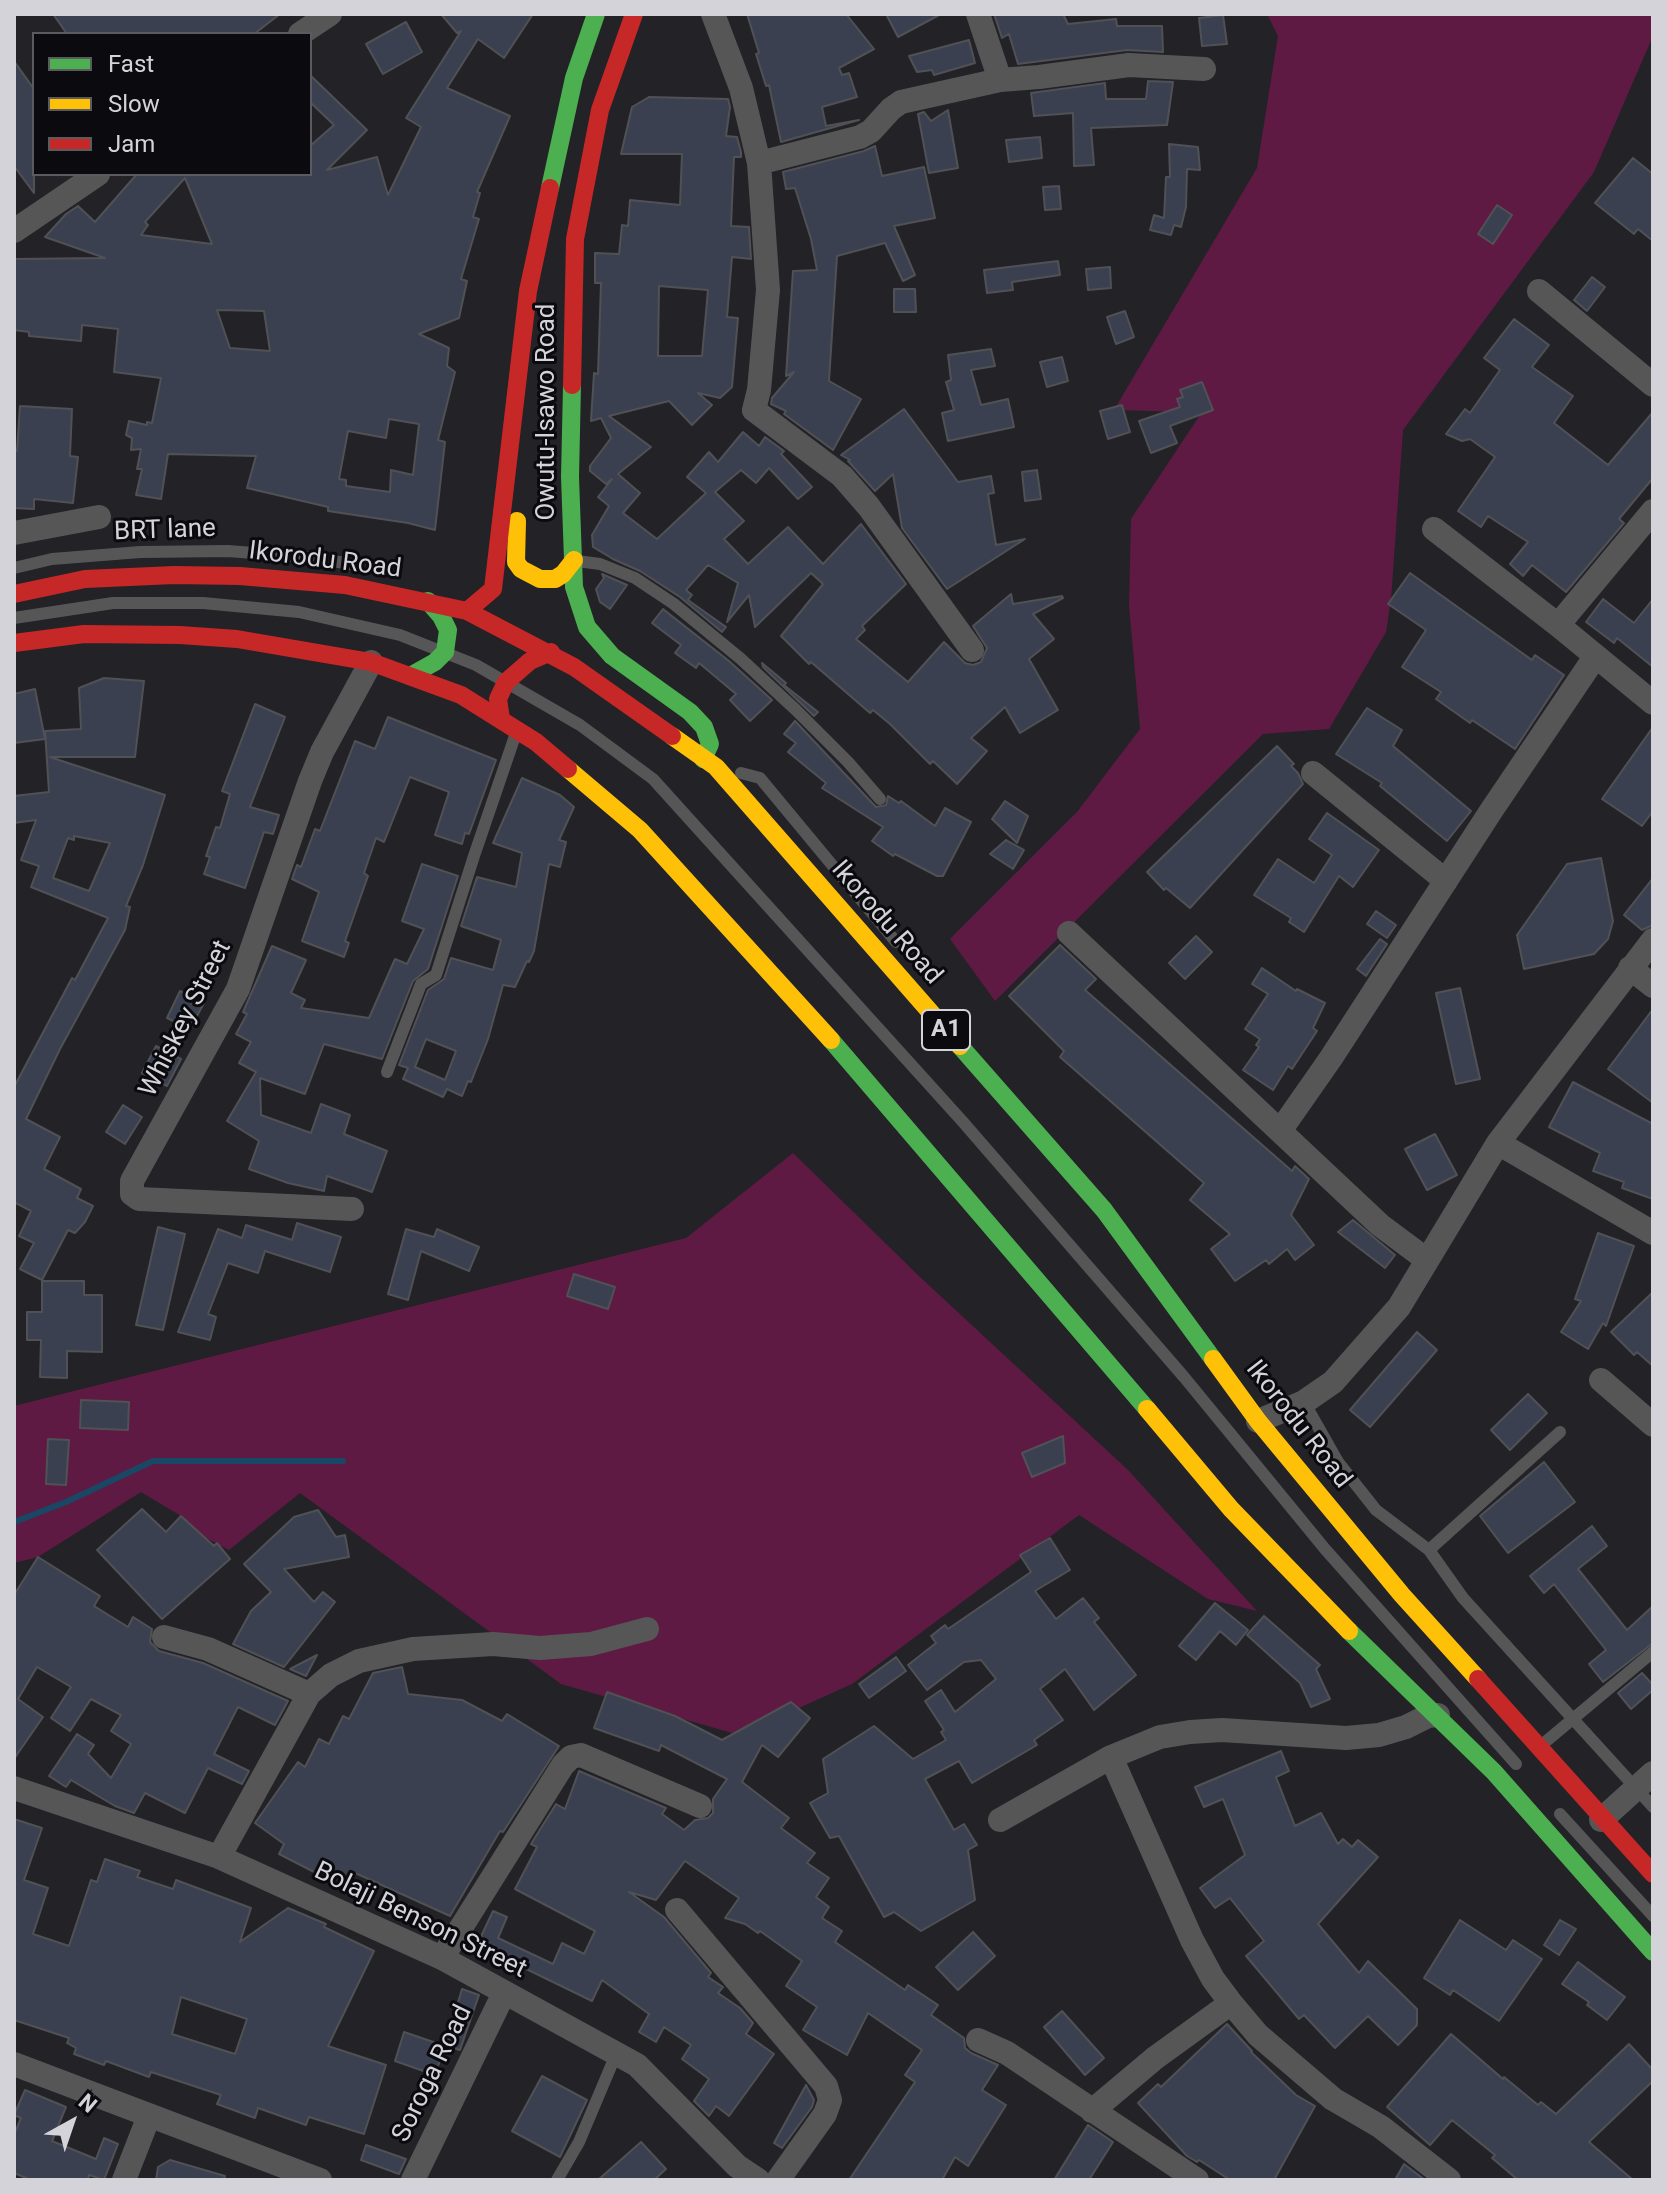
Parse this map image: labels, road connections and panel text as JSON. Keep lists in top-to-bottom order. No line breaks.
{"streets":{"main road":["Owutu-Isawo Road","Ikorodu Road","A1"],"street":["Whiskey Street","Bolaji Benson Street","Soroga Road"],"lane":["BRT lane"]},"crossings":[["Owutu-Isawo Road","Ikorodu Road"],["Bolaji Benson Street","Soroga Road"]],"legend":["Fast","Slow","Jam"],"north":"top right"}
